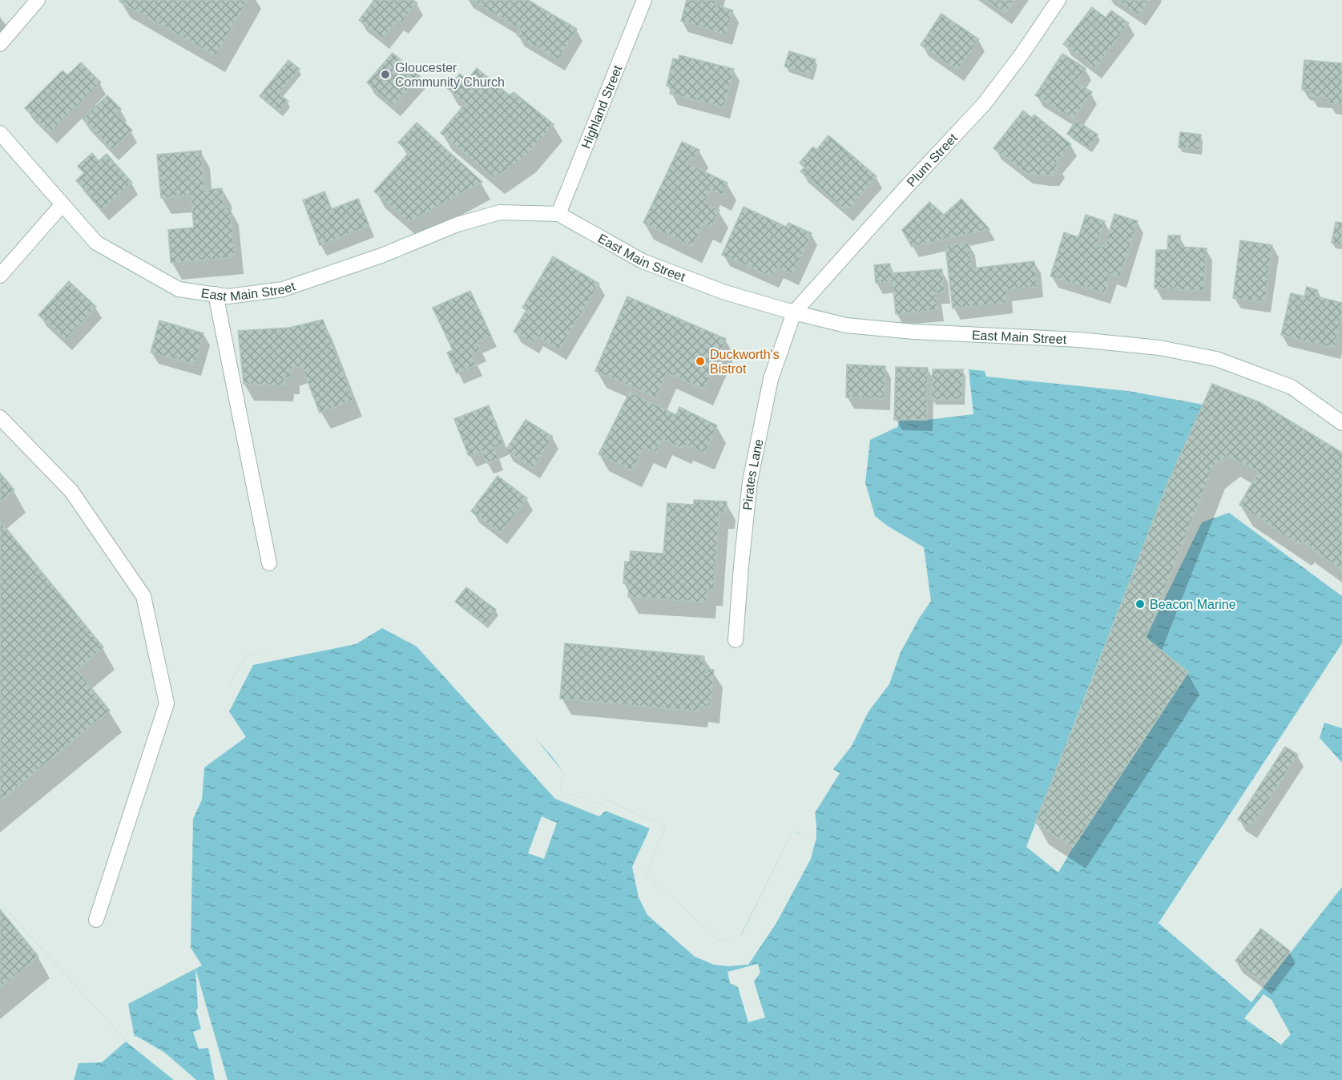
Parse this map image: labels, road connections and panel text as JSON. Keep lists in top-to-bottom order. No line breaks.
{"streets":{"main road":["Highland Street","Plum Street","East Main Street","Pirates Lane"]},"crossings":[["Highland Street","East Main Street"],["Plum Street","East Main Street"],["Plum Street","Pirates Lane"],["East Main Street","Pirates Lane"]],"places":["Gloucester Community Church","Duckworth's Bistrot","Beacon Marine"]}
